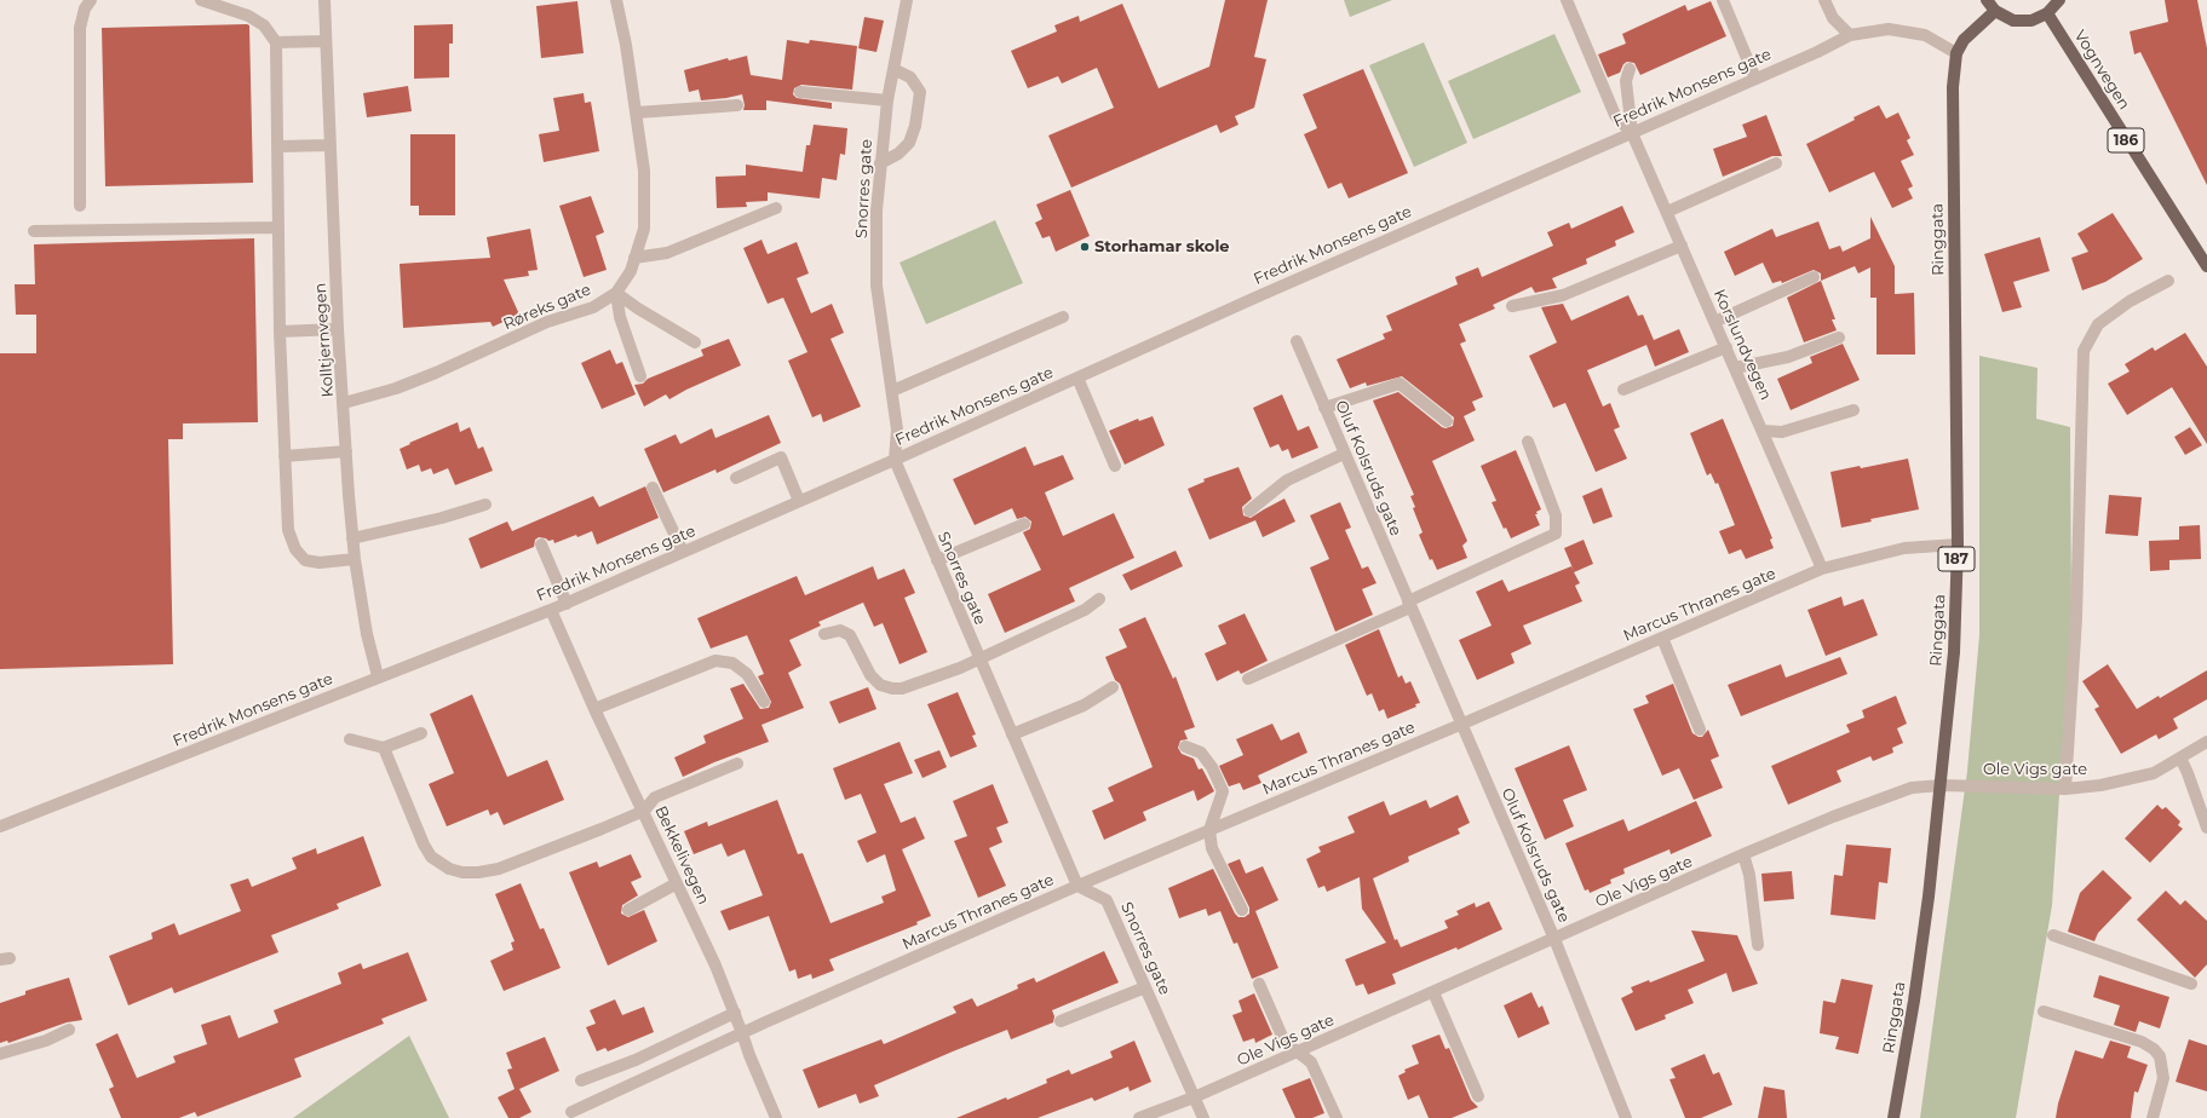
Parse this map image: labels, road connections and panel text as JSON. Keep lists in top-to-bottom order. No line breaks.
{"streets":{"main road":["Vognvegen","186","Ringgata","187"],"street":["Fredrik Monsens gate","Snorres gate","Røreks gate","Kolltjernvegen","Korslundvegen","Oluf Kolsruds gate","Marcus Thranes gate","Ole Vigs gate","Bekkelivegen"]},"crossings":[["Fredrik Monsens gate","Snorres gate"],["Fredrik Monsens gate","Ringgata"],["Fredrik Monsens gate","Kolltjernvegen"],["Fredrik Monsens gate","Korslundvegen"],["Fredrik Monsens gate","Bekkelivegen"],["Snorres gate","Marcus Thranes gate"],["Snorres gate","Ole Vigs gate"],["Ringgata","Marcus Thranes gate"],["Ringgata","Ole Vigs gate"],["Røreks gate","Kolltjernvegen"],["Korslundvegen","Marcus Thranes gate"],["Oluf Kolsruds gate","Marcus Thranes gate"],["Oluf Kolsruds gate","Ole Vigs gate"],["Marcus Thranes gate","Bekkelivegen"]],"places":["Storhamar skole"]}
